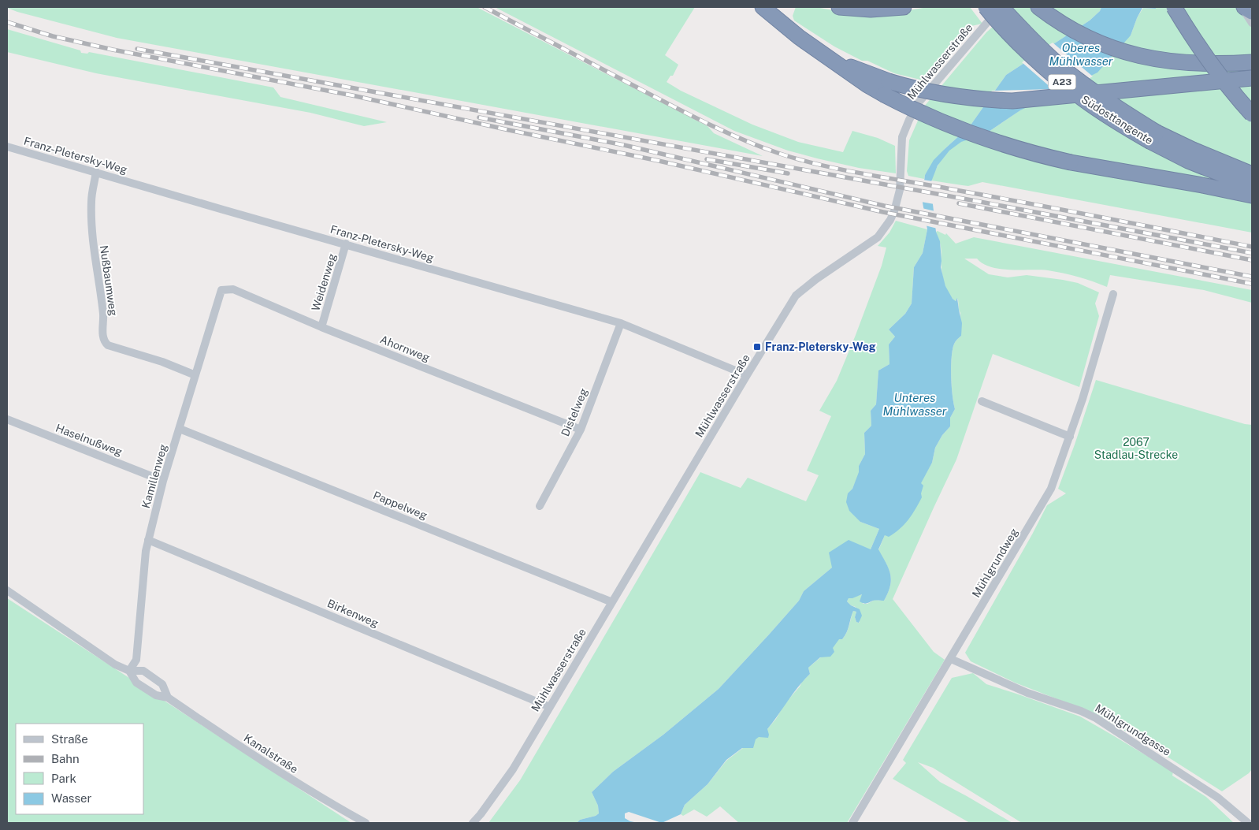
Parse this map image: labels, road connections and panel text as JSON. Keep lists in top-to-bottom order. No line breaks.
{"streets":{"highway":["A23","Südosttangente"],"street":["Mühlwasserstraße","Franz-Pletersky-Weg","Nußbaumweg","Weidenweg","Ahornweg","Distelweg","Haselnußweg","Kamillenweg","Pappelweg","Mühlgrundweg","Birkenweg","Mühlgrundgasse","Kanalstraße"]},"crossings":[["Mühlwasserstraße","Südosttangente"],["Mühlwasserstraße","Franz-Pletersky-Weg"],["Mühlwasserstraße","Pappelweg"],["Mühlwasserstraße","Birkenweg"],["Franz-Pletersky-Weg","Nußbaumweg"],["Franz-Pletersky-Weg","Weidenweg"],["Franz-Pletersky-Weg","Distelweg"],["Nußbaumweg","Kamillenweg"],["Weidenweg","Ahornweg"],["Ahornweg","Distelweg"],["Ahornweg","Kamillenweg"],["Haselnußweg","Kamillenweg"],["Kamillenweg","Pappelweg"],["Kamillenweg","Birkenweg"],["Kamillenweg","Kanalstraße"],["Mühlgrundweg","Mühlgrundgasse"]],"water":["Oberes Mühlwasser","Unteres Mühlwasser"],"parks":["2067 Stadlau-Strecke"],"places":{"transit":["Franz-Pletersky-Weg"]},"legend":["Straße","Bahn","Park","Wasser"]}
